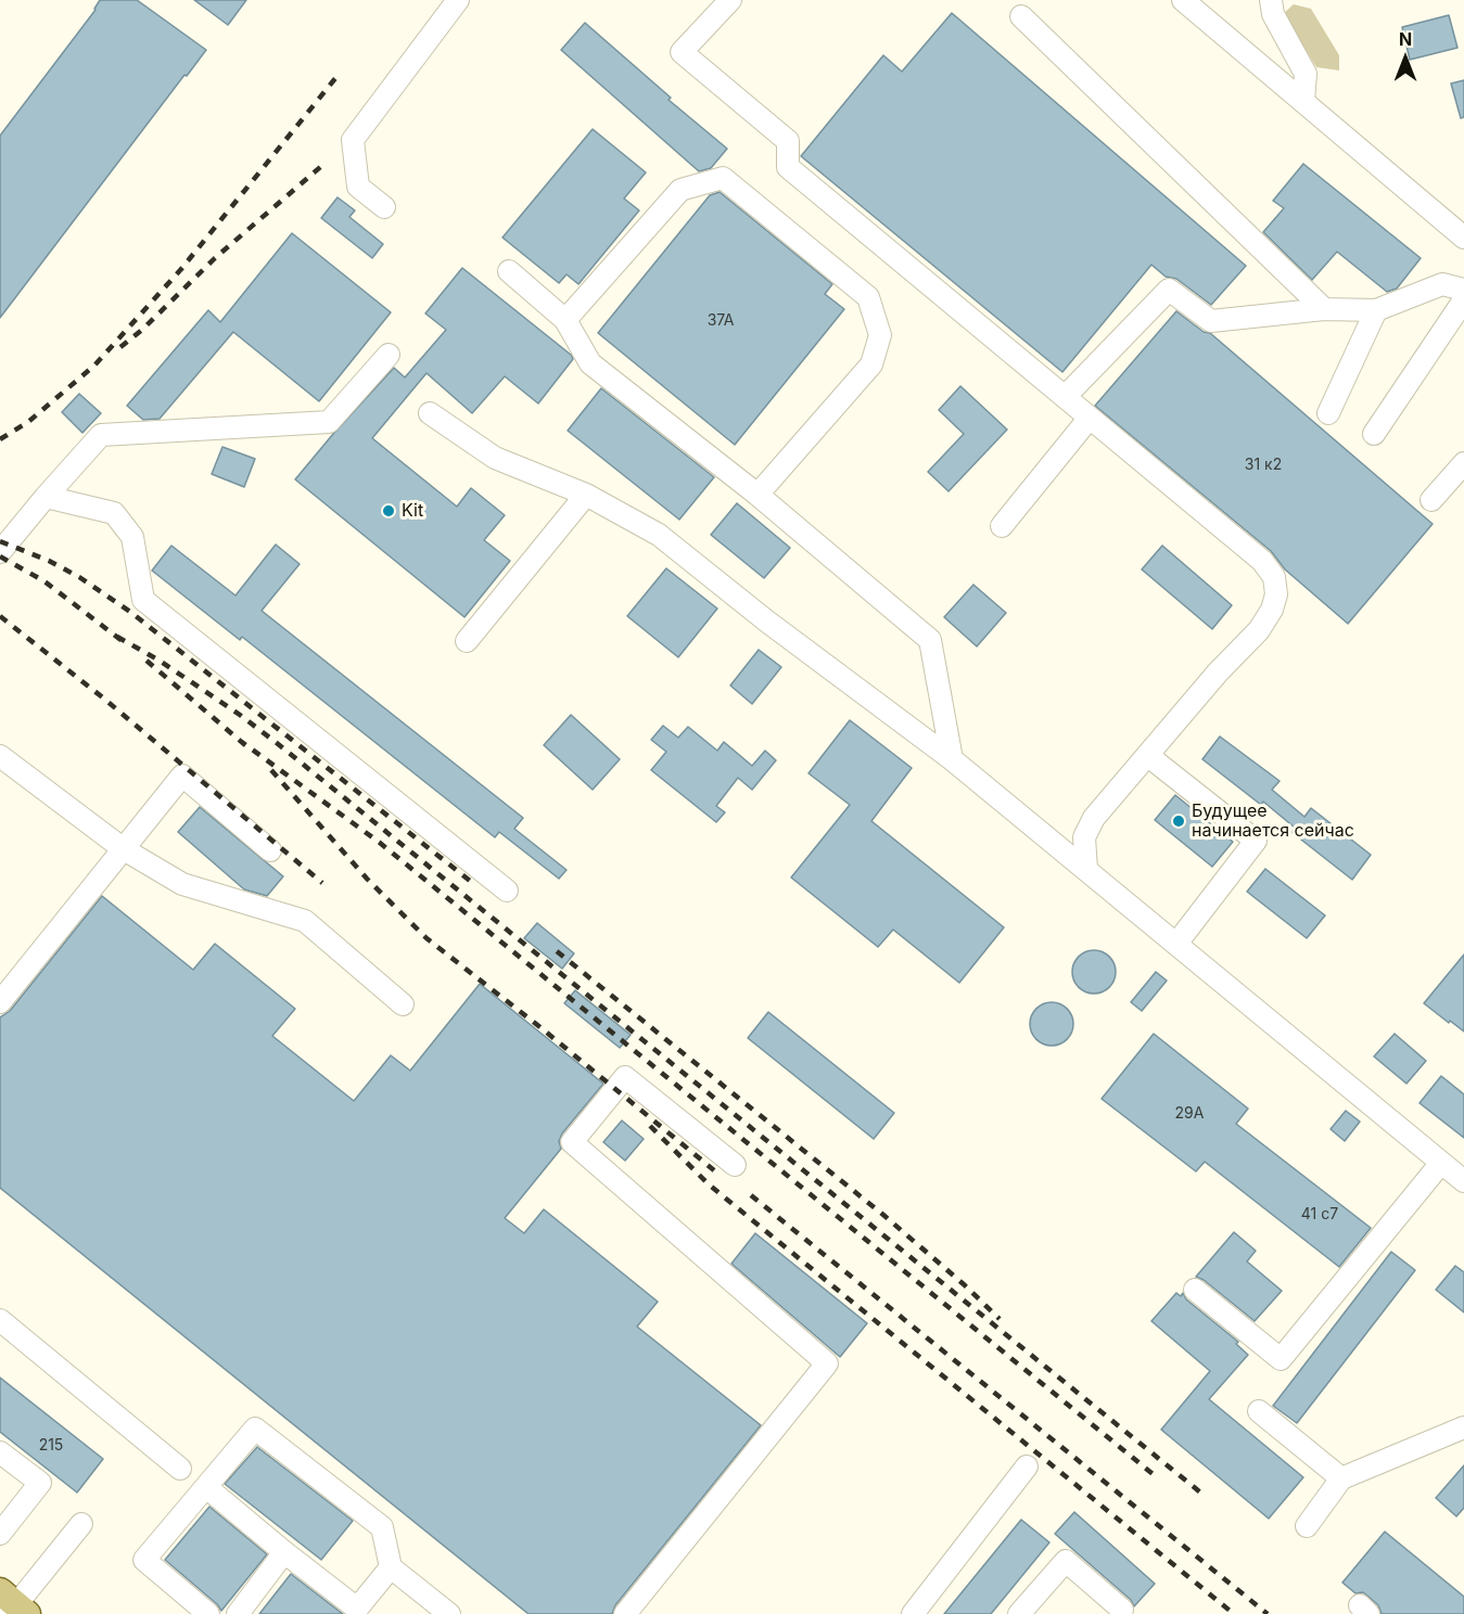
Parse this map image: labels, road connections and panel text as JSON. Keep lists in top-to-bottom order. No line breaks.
{"places":["Kit","Будущее начинается сейчас"],"house_numbers":["37А","31 к2","29А","41 с7","215"],"north":"top"}
